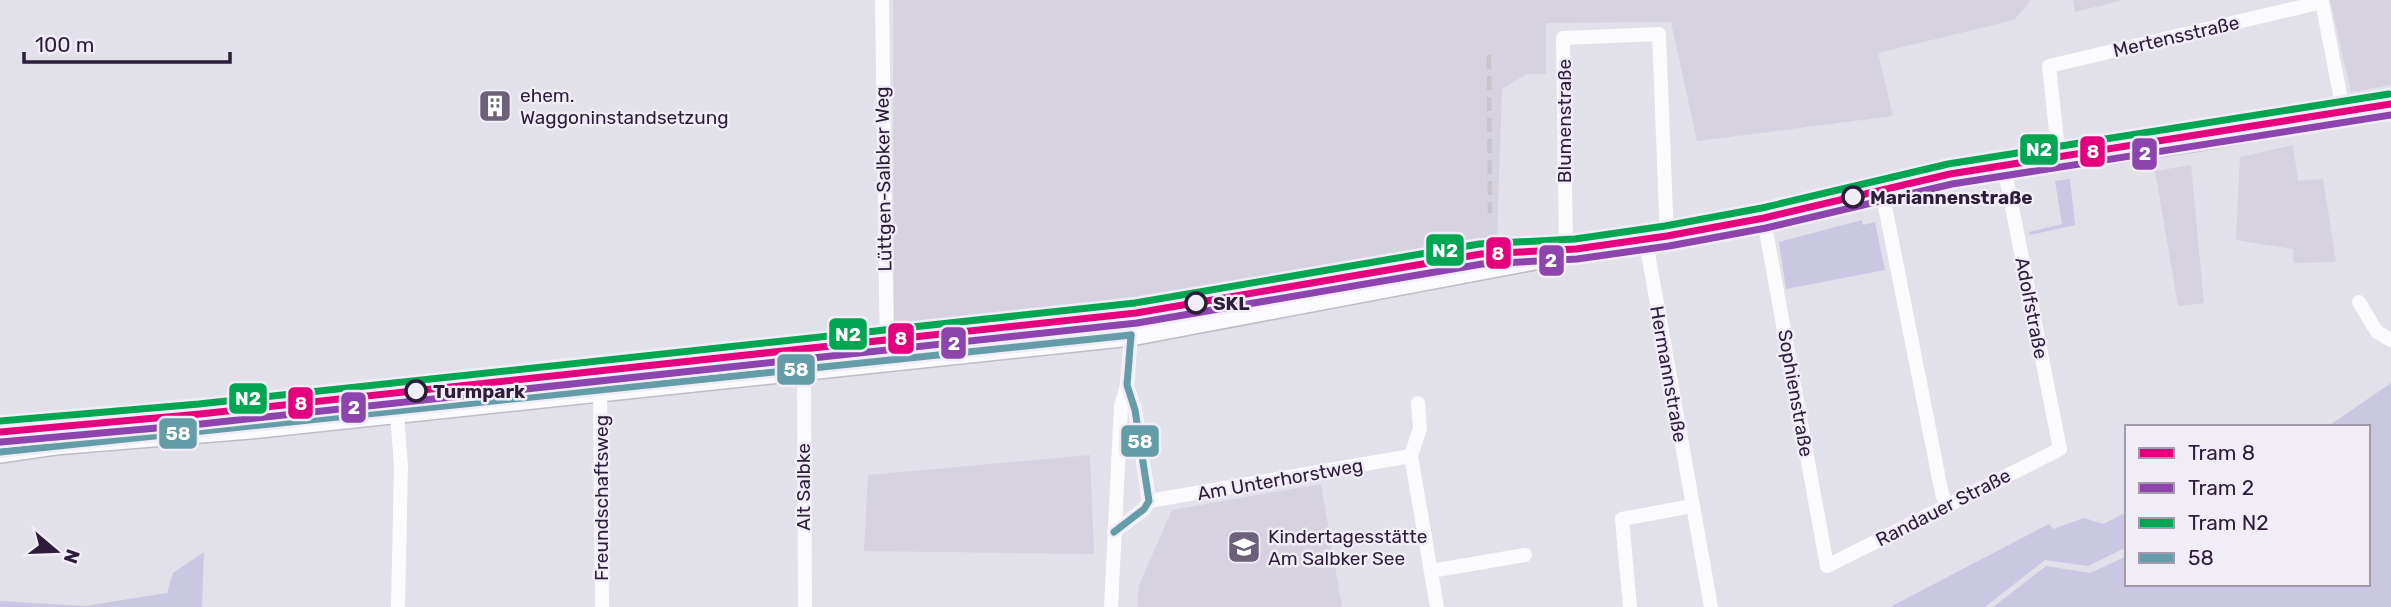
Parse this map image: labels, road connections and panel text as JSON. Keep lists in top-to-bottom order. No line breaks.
{"streets":{"street":["Mertensstraße","Blumenstraße","Lüttgen-Salbker Weg","Adolfstraße","Hermannstraße","Sophienstraße","Am Unterhorstweg","Alt Salbke","Freundschaftsweg","Randauer Straße"]},"crossings":[["Blumenstraße","Hermannstraße"],["Adolfstraße","Randauer Straße"],["Sophienstraße","Randauer Straße"]],"places":{"building":["ehem. Waggoninstandsetzung"],"other":["Mariannenstraße","SKL","Turmpark"],"school or university":["Kindertagesstätte Am Salbker See"]},"lines":["tram line N2","tram line 8","tram line 2","transit line 58"],"legend":["Tram 8","Tram 2","Tram N2","58"],"scale_bar":"100 m","north":"right"}
